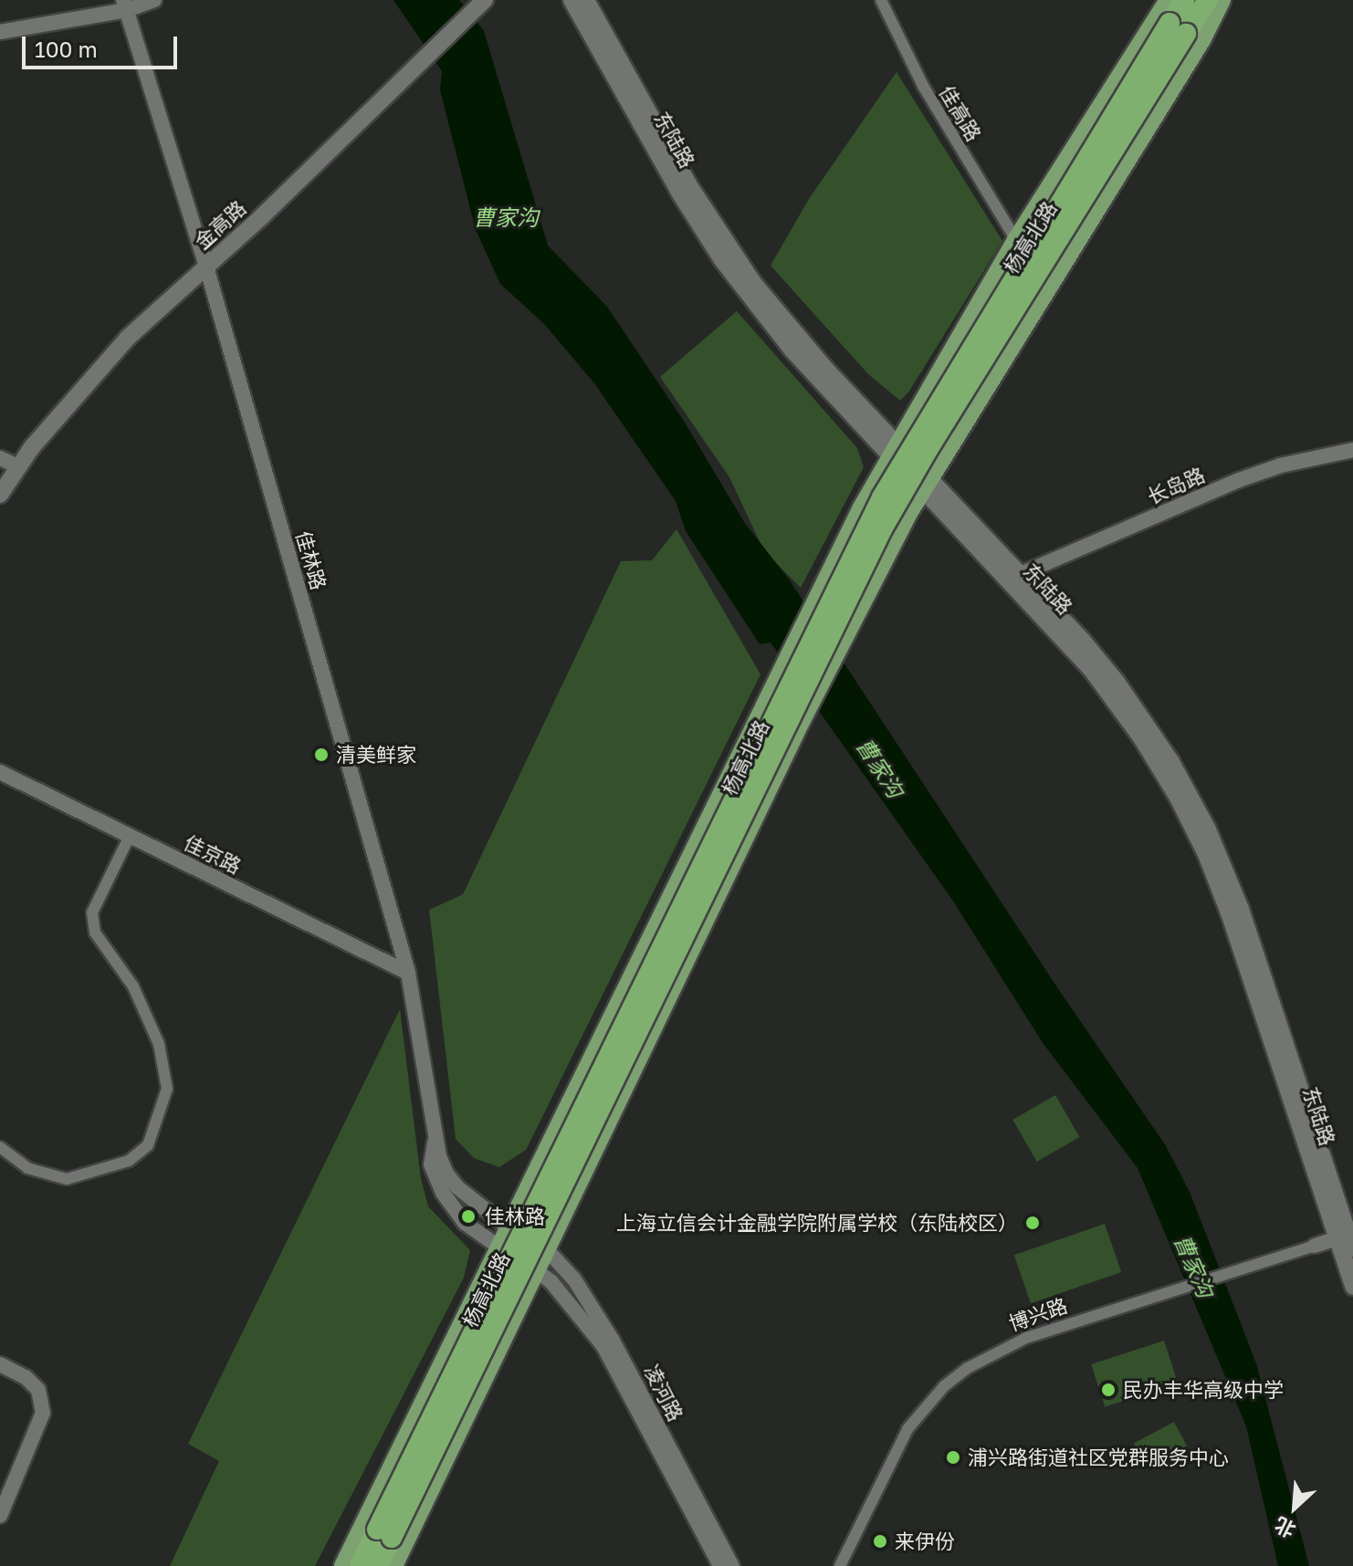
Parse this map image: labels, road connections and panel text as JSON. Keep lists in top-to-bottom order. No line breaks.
{"streets":{"highway":["杨高北路"],"main road":["东陆路","金高路"],"street":["佳高路","长岛路","佳林路","佳京路","博兴路","凌河路"]},"crossings":[["佳高路","杨高北路"],["东陆路","杨高北路"],["东陆路","长岛路"],["东陆路","博兴路"],["金高路","佳林路"],["杨高北路","佳林路"],["杨高北路","凌河路"],["佳林路","佳京路"],["佳林路","凌河路"]],"water":["曹家沟"],"places":["清美鲜家","佳林路","上海立信会计金融学院附属学校（东陆校区）","民办丰华高级中学","浦兴路街道社区党群服务中心","来伊份"],"scale_bar":"100 m","north":"bottom left"}
